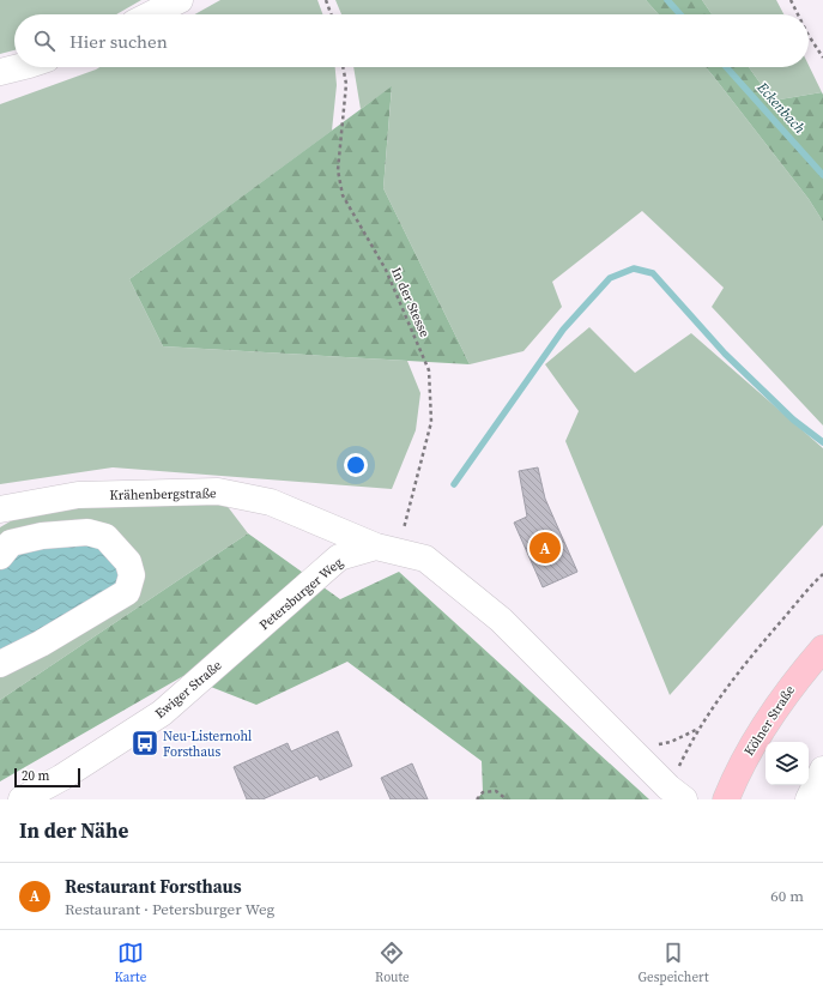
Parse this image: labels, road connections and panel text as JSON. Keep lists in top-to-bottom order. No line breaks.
{"streets":{"main road":["Kölner Straße"],"street":["Krähenbergstraße","Petersburger Weg","Ewiger Straße"],"path":["In der Stesse"]},"crossings":[["In der Stesse","Krähenbergstraße"],["In der Stesse","Petersburger Weg"],["Krähenbergstraße","Petersburger Weg"],["Petersburger Weg","Ewiger Straße"]],"water":["Eckenbach"],"places":{"bus stop":["Neu-Listernohl Forsthaus"]},"scale_bar":"20 m","page":{"search":"Hier suchen","pins":"A","scale":"20 m","heading":"In der Nähe","list":[{"mark":"A","name":"Restaurant Forsthaus","note":"Restaurant · Petersburger Weg","value":"60 m"}],"nav":["Karte","Route","Gespeichert"]}}
